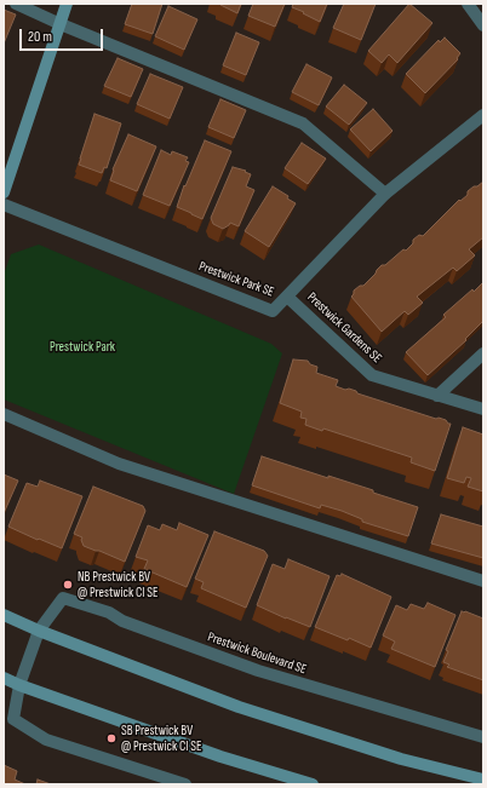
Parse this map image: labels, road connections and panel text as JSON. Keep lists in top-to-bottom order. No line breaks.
{"streets":{"street":["Prestwick Park SE","Prestwick Gardens SE","Prestwick Boulevard SE"]},"crossings":[["Prestwick Park SE","Prestwick Gardens SE"]],"parks":["Prestwick Park"],"places":["NB Prestwick BV @ Prestwick CI SE","SB Prestwick BV @ Prestwick CI SE"],"scale_bar":"20 m"}
